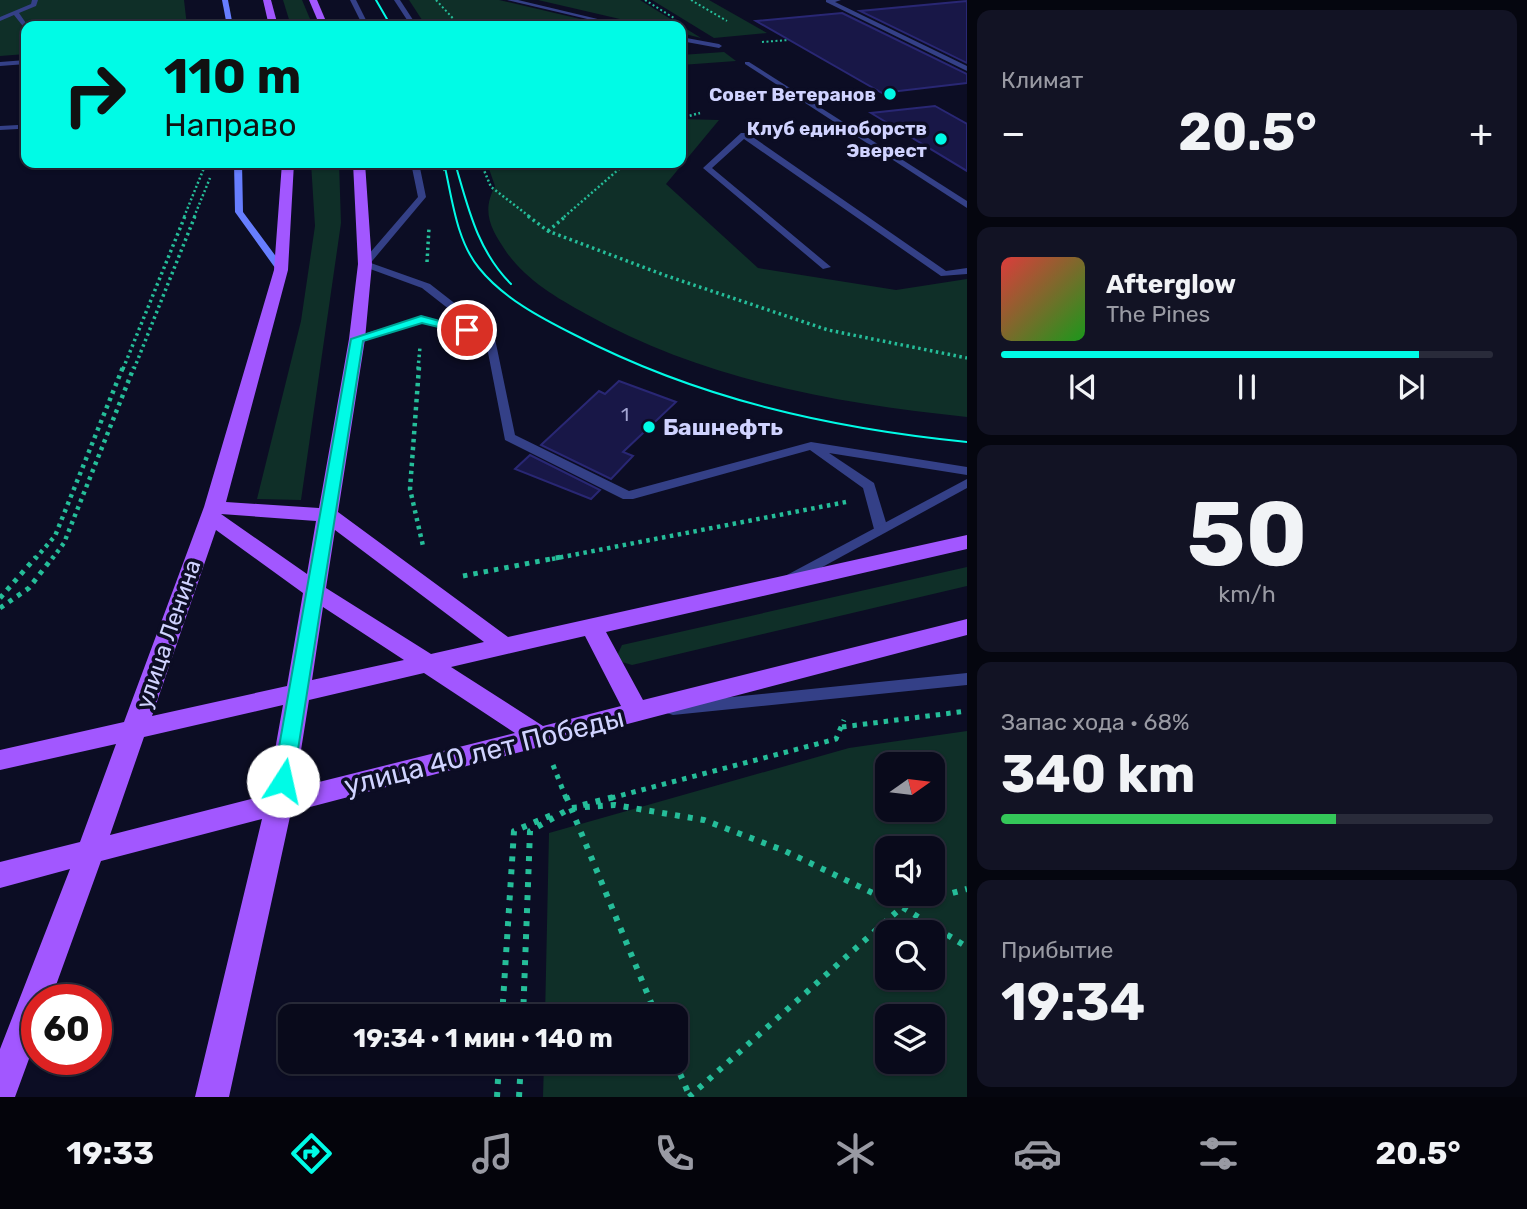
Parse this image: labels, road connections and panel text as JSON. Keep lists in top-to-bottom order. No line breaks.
{"streets":{"main road":["улица Ленина","улица 40 лет Победы"]},"crossings":[["улица Ленина","улица 40 лет Победы"]],"places":["Совет Ветеранов","Клуб единоборств Эверест","Башнефть"],"house_numbers":["1"],"north":"right","page":{"tile":["Климат",["50","km/h"],["Запас хода · 68%","340 km"],["Прибытие","19:34"]],"turn":["110 m","Направо"],"heat":["−","20.5°","+"],"song":["Afterglow","The Pines"],"limit":"60","trip":"19:34 · 1 мин · 140 m","tabs":["19:33","20.5°"]}}
